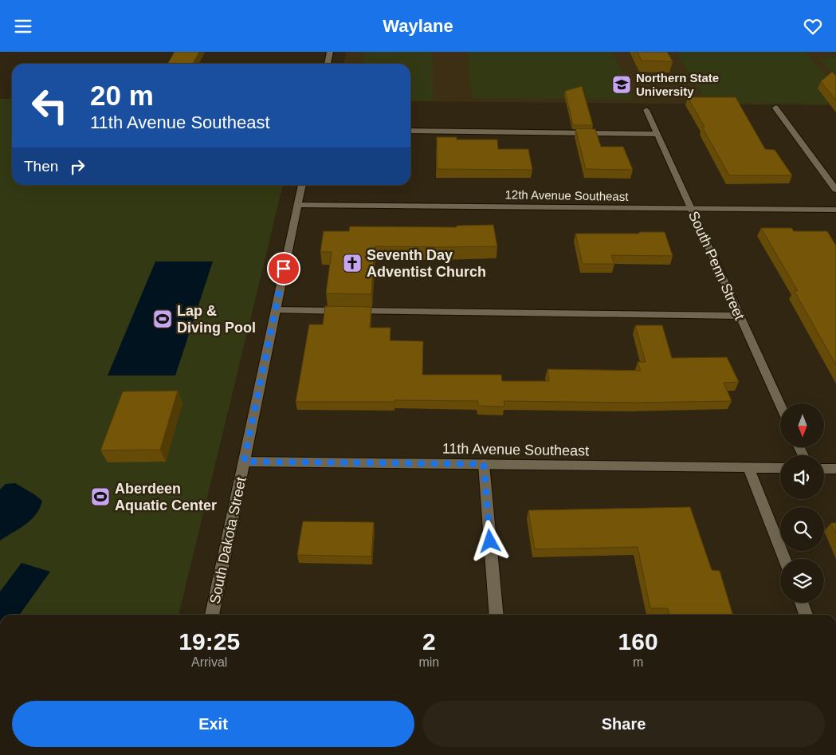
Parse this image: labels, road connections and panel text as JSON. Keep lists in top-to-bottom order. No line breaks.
{"streets":{"street":["12th Avenue Southeast","South Penn Street","11th Avenue Southeast","South Dakota Street"]},"crossings":[["12th Avenue Southeast","South Penn Street"],["12th Avenue Southeast","South Dakota Street"],["11th Avenue Southeast","South Dakota Street"]],"places":{"school or university":["Northern State University"],"church":["Seventh Day Adventist Church"],"sports":["Lap & Diving Pool","Aberdeen Aquatic Center"]},"north":"bottom","page":{"header":"Waylane","turn":["20 m","11th Avenue Southeast"],"then":"Then","eta":["19:25","Arrival","2","min","160","m"],"buttons":["Exit","Share"]}}
